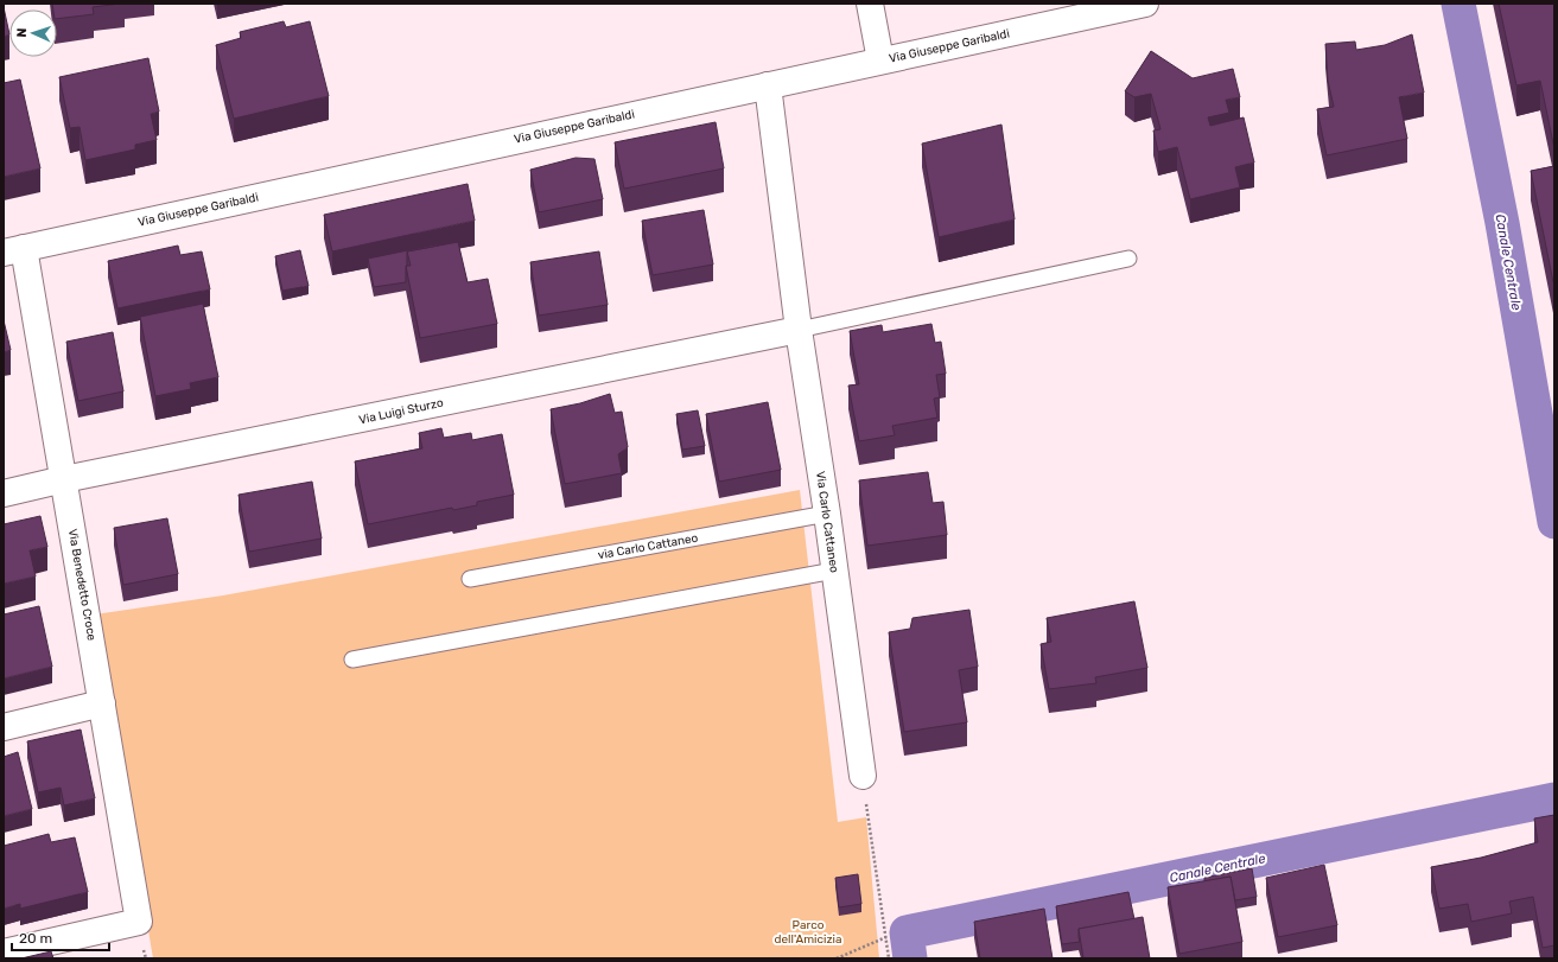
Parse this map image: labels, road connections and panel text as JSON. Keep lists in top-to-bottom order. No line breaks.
{"streets":{"street":["Via Giuseppe Garibaldi","Via Luigi Sturzo","Via Carlo Cattaneo","Via Benedetto Croce"],"lane":["via Carlo Cattaneo"]},"crossings":[["Via Giuseppe Garibaldi","Via Carlo Cattaneo"],["Via Giuseppe Garibaldi","Via Benedetto Croce"],["Via Luigi Sturzo","Via Carlo Cattaneo"],["Via Luigi Sturzo","Via Benedetto Croce"],["Via Carlo Cattaneo","via Carlo Cattaneo"]],"water":["Canale Centrale"],"parks":["Parco dell'Amicizia"],"scale_bar":"20 m","north":"left"}
